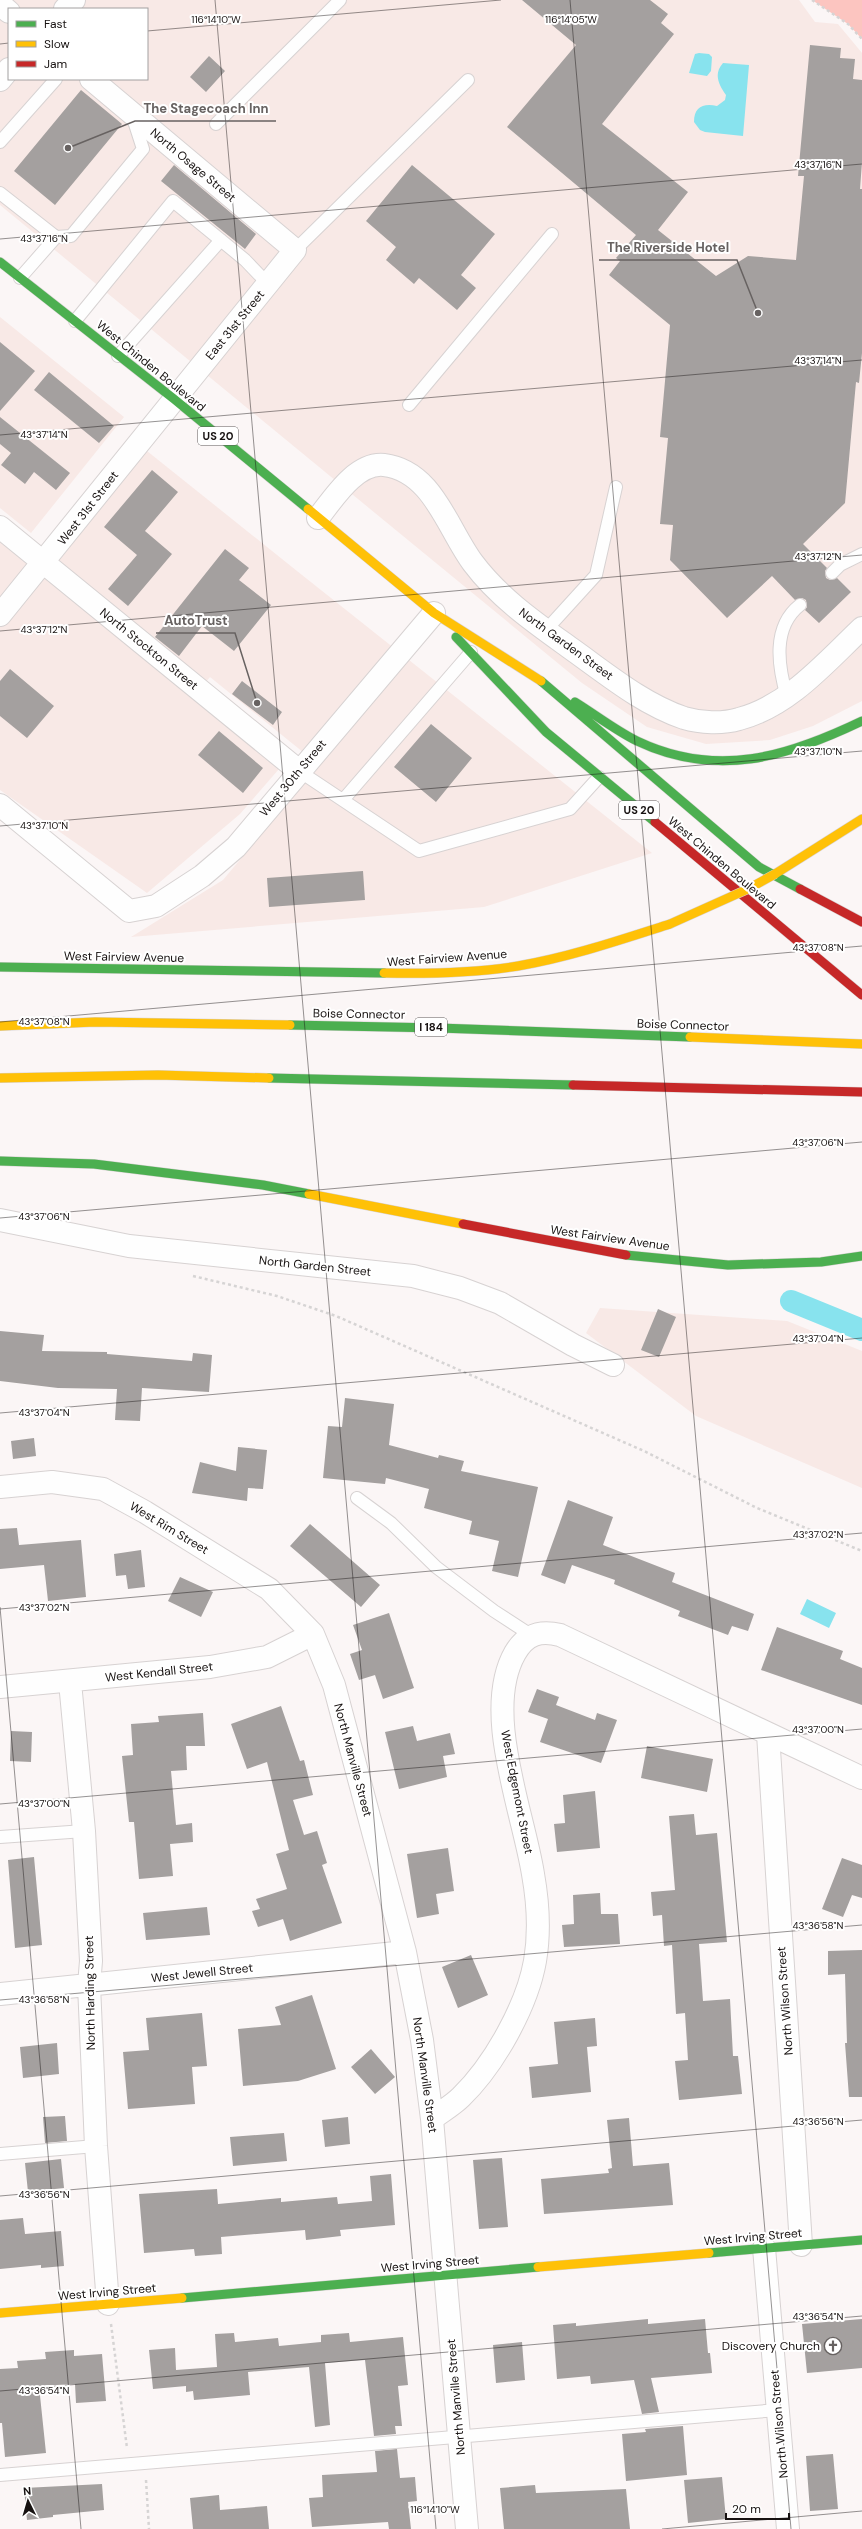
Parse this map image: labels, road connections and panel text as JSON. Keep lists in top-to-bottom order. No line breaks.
{"streets":{"main road":["West Chinden Boulevard","US 20","West Fairview Avenue","Boise Connector","I 184","West Irving Street"],"street":["North Osage Street","East 31st Street","West 31st Street","North Garden Street","North Stockton Street","West 30th Street","West Rim Street","West Kendall Street","North Manville Street","West Edgemont Street","West Jewell Street","North Harding Street","North Wilson Street"]},"crossings":[["North Osage Street","East 31st Street"],["East 31st Street","West Chinden Boulevard"],["East 31st Street","West 31st Street"],["West Chinden Boulevard","US 20"],["West Chinden Boulevard","West 31st Street"],["West Chinden Boulevard","North Garden Street"],["West Chinden Boulevard","West 30th Street"],["West 31st Street","North Stockton Street"],["North Stockton Street","West 30th Street"],["West Rim Street","West Kendall Street"],["West Rim Street","North Manville Street"],["West Kendall Street","North Manville Street"],["West Kendall Street","North Harding Street"],["North Manville Street","West Edgemont Street"],["North Manville Street","West Jewell Street"],["North Manville Street","West Irving Street"],["West Jewell Street","North Harding Street"],["North Harding Street","West Irving Street"],["North Wilson Street","West Irving Street"]],"places":{"other":["The Stagecoach Inn","The Riverside Hotel","AutoTrust"],"church":["Discovery Church"]},"legend":["Fast","Slow","Jam"],"scale_bar":"20 m","north":"top","coordinates":["116°14'10\"W","116°14'05\"W","43°37'16\"N","43°37'14\"N","43°37'12\"N","43°37'10\"N","43°37'08\"N","43°37'06\"N","43°37'04\"N","43°37'02\"N","43°37'00\"N","43°36'58\"N","43°36'56\"N","43°36'54\"N"]}
